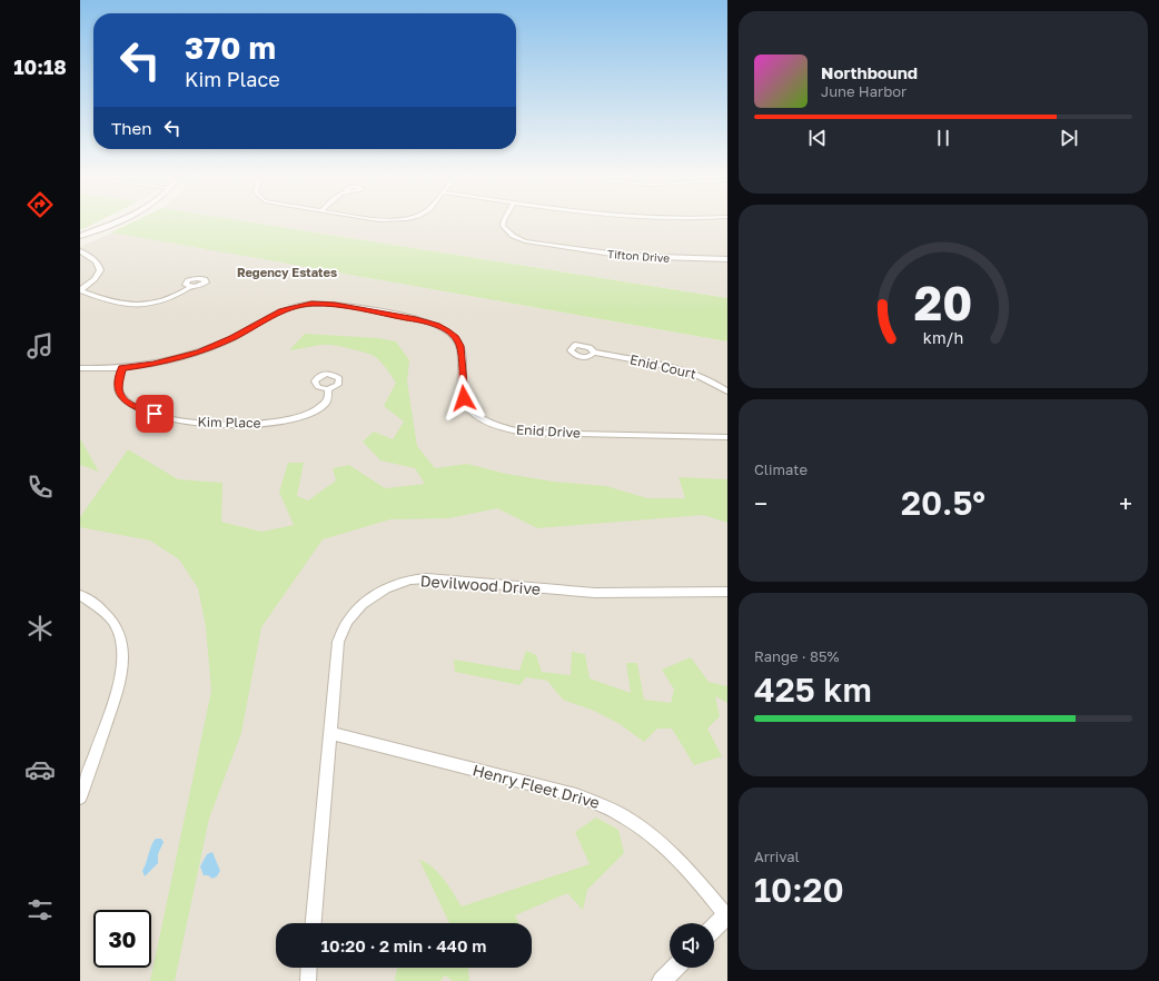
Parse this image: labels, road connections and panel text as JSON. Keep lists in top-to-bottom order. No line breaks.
{"streets":{"street":["Tifton Drive","Enid Court","Kim Place","Enid Drive","Devilwood Drive","Henry Fleet Drive"]},"crossings":[["Kim Place","Enid Drive"],["Devilwood Drive","Henry Fleet Drive"]],"districts":["Regency Estates"],"page":{"tabs":"10:18","turn":["370 m","Kim Place"],"song":["Northbound","June Harbor"],"then":"Then","tile":["Climate",["Range · 85%","425 km"],["Arrival","10:20"]],"heat":["−","20.5°","+"],"limit":"30","trip":"10:20 · 2 min · 440 m","gauge":["20","km/h"]}}
